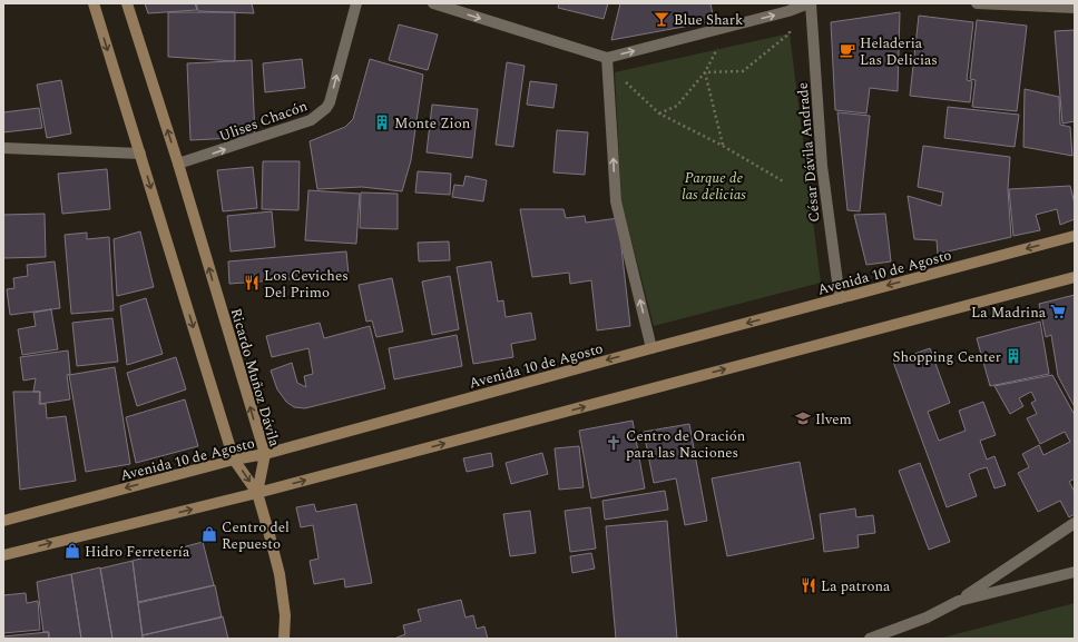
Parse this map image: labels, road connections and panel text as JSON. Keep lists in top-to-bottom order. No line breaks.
{"streets":{"main road":["Avenida 10 de Agosto","Ricardo Muñoz Dávila"],"street":["Ulises Chacón","César Dávila Andrade"]},"crossings":[["Ulises Chacón","Ricardo Muñoz Dávila"],["César Dávila Andrade","Avenida 10 de Agosto"],["Avenida 10 de Agosto","Ricardo Muñoz Dávila"]],"one_way":["Ulises Chacón"],"parks":["Parque de las delicias"],"places":{"bar":["Blue Shark"],"cafe":["Heladeria Las Delicias"],"building":["Monte Zion","Shopping Center"],"restaurant":["Los Ceviches Del Primo","La patrona"],"supermarket":["La Madrina"],"school or university":["Ilvem"],"church":["Centro de Oración para las Naciones"],"shop":["Centro del Repuesto","Hidro Ferretería"]}}
